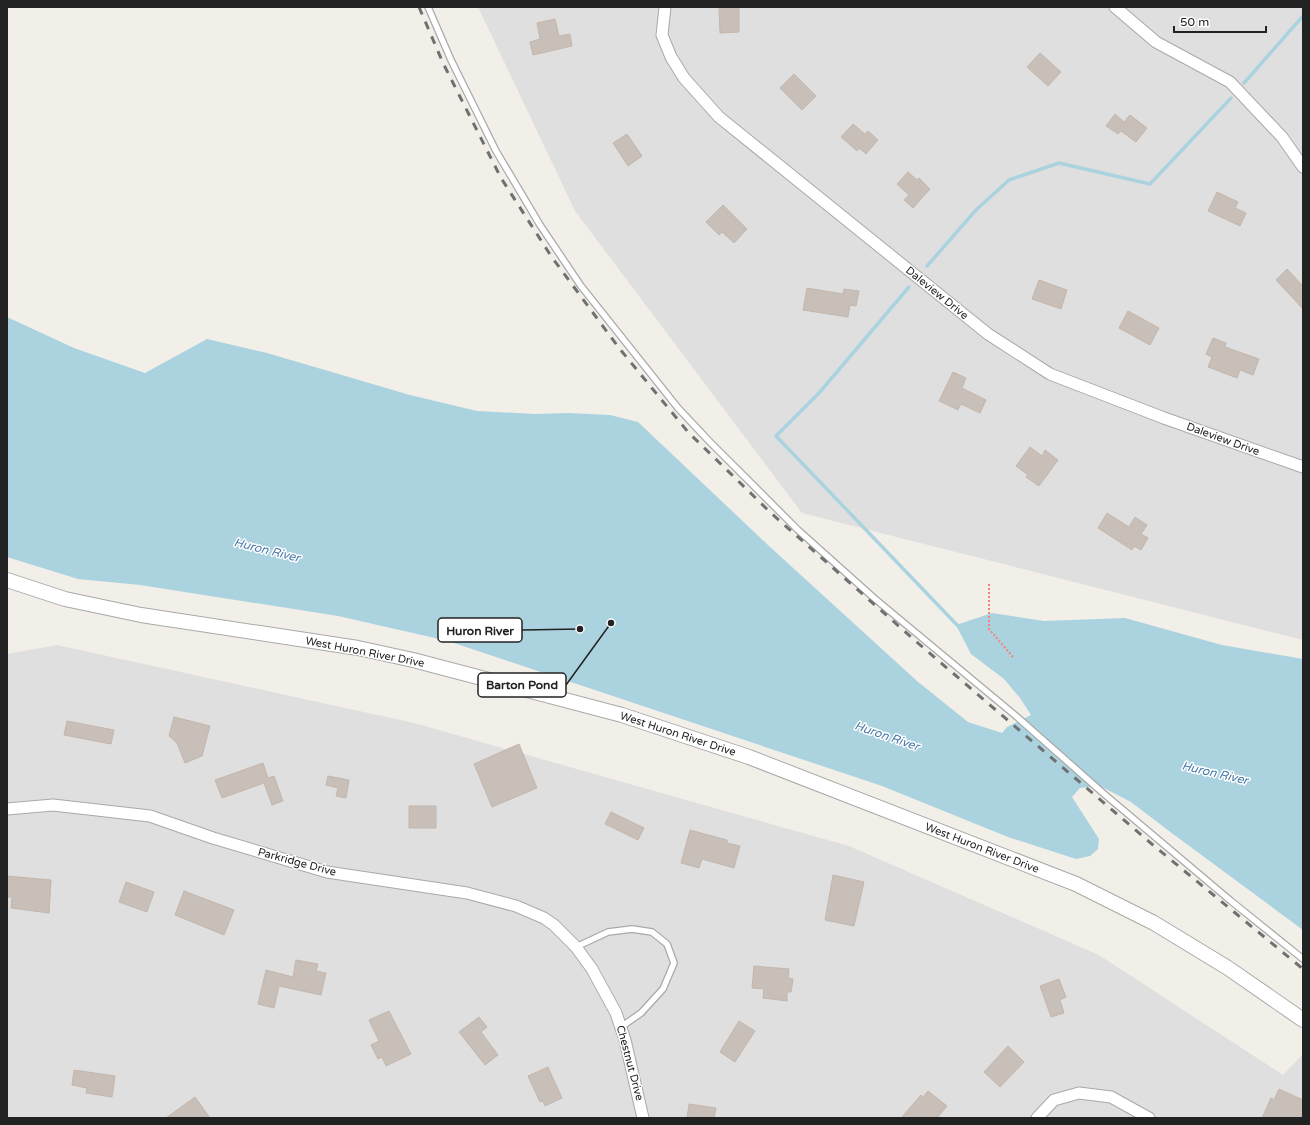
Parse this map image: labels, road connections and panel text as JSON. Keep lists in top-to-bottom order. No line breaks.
{"streets":{"street":["Daleview Drive","West Huron River Drive","Parkridge Drive","Chestnut Drive"]},"crossings":[["Parkridge Drive","Chestnut Drive"]],"water":["Huron River"],"places":["Barton Pond","Huron River"],"scale_bar":"50 m"}
